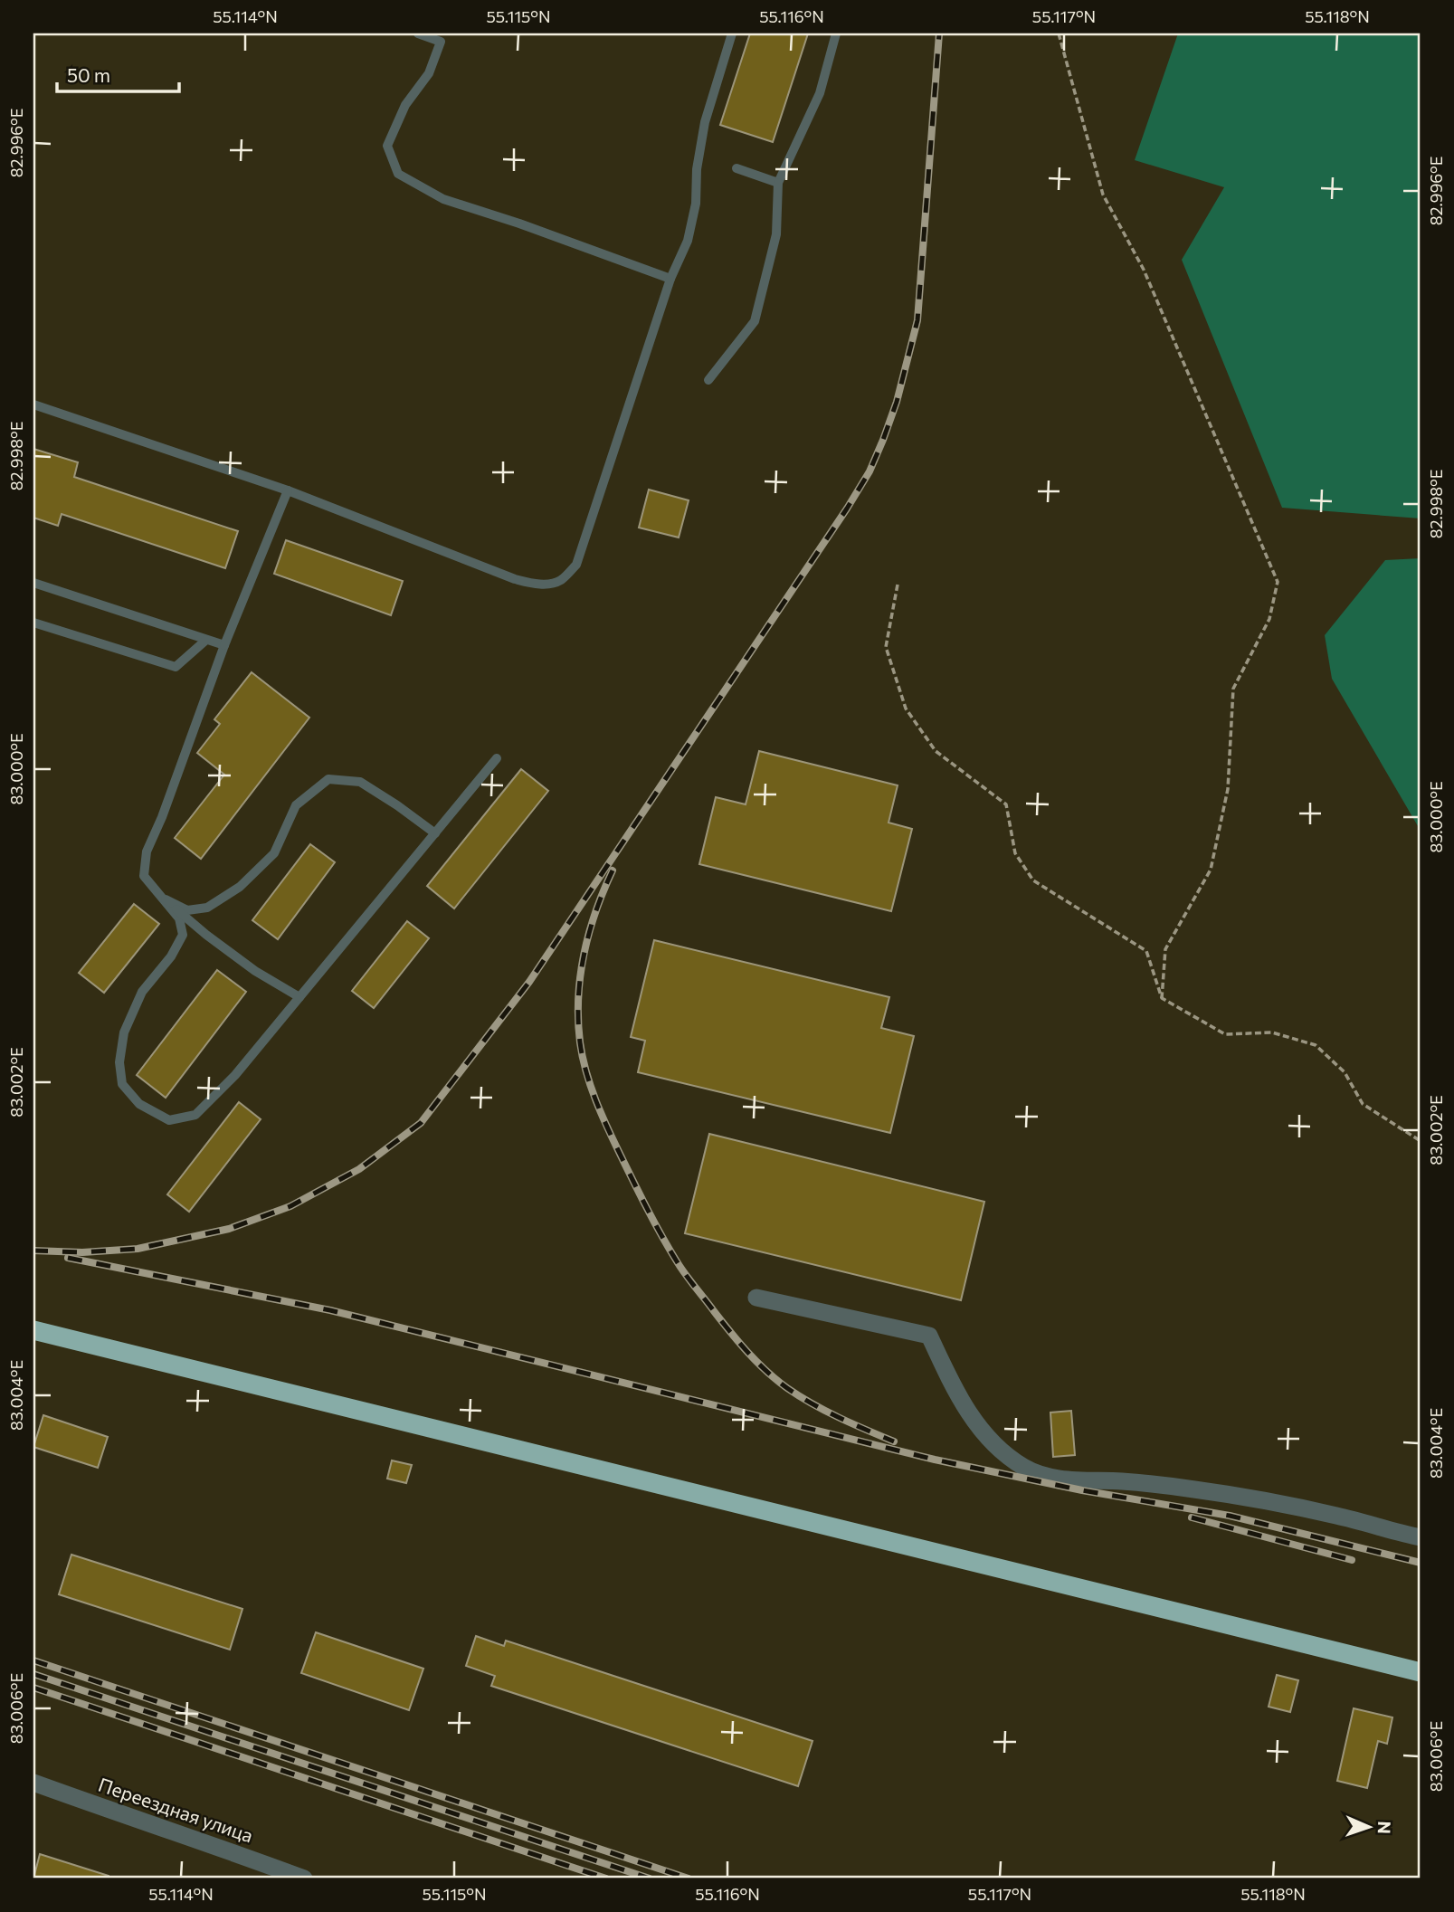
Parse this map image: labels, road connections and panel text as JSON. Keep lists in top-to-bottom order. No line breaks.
{"streets":{"street":["Переездная улица"]},"scale_bar":"50 m","north":"right","coordinates":["55.114°N","55.115°N","55.116°N","55.117°N","55.118°N","82.996°E","82.998°E","83.000°E","83.002°E","83.004°E","83.006°E"]}
